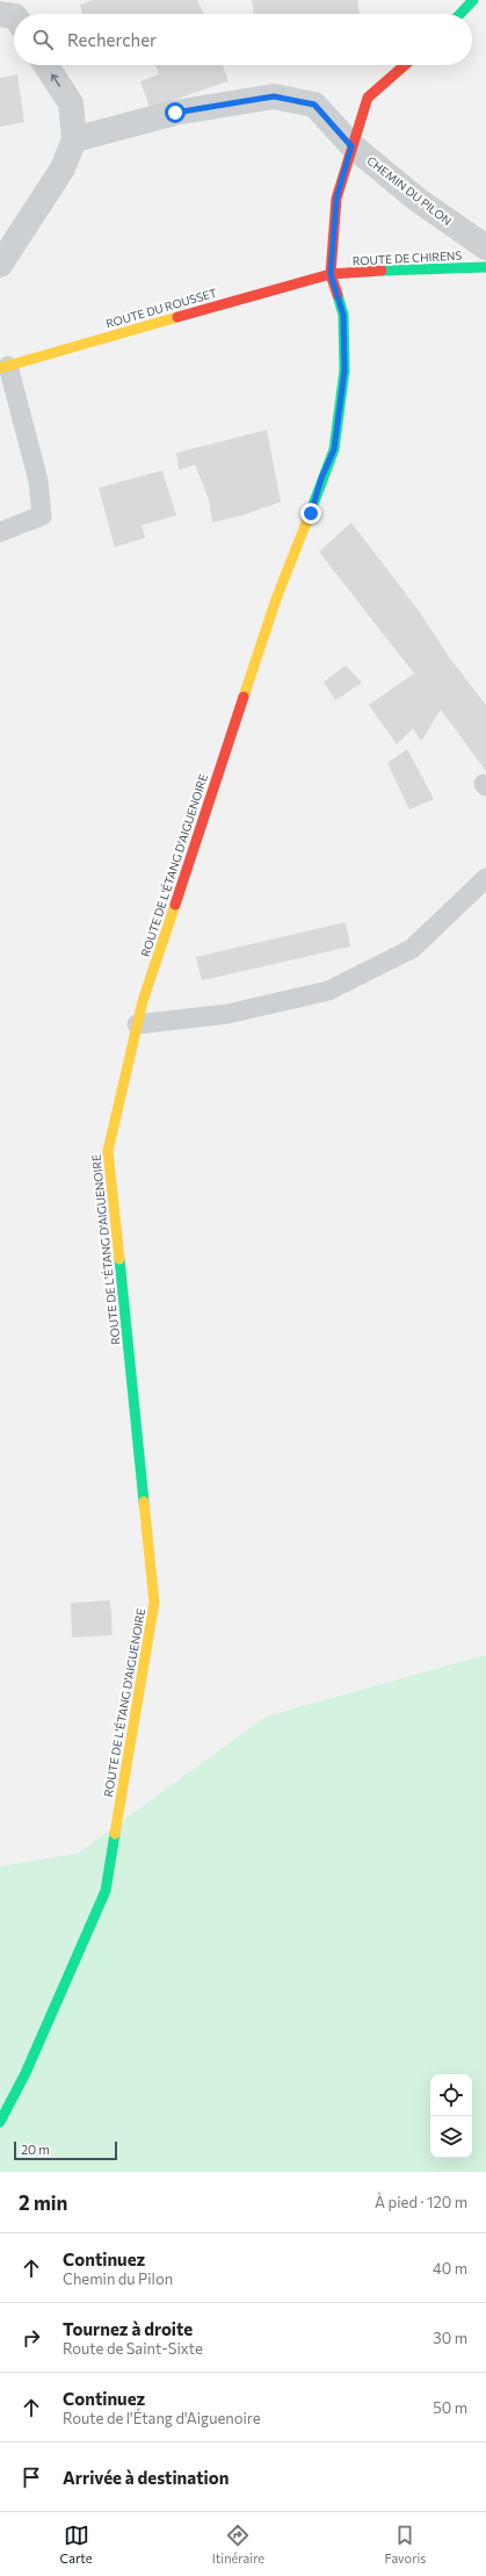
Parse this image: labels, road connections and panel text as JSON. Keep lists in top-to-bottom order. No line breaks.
{"streets":{"street":["CHEMIN DU PILON","ROUTE DE CHIRENS","ROUTE DU ROUSSET","ROUTE DE L'ÉTANG D'AIGUENOIRE"]},"crossings":[["ROUTE DE CHIRENS","ROUTE DU ROUSSET"],["ROUTE DE CHIRENS","ROUTE DE L'ÉTANG D'AIGUENOIRE"],["ROUTE DU ROUSSET","ROUTE DE L'ÉTANG D'AIGUENOIRE"]],"scale_bar":"20 m","page":{"search":"Rechercher","scale":"20 m","heading":["2 min","À pied · 120 m"],"list":[["Continuez","Chemin du Pilon","40 m"],["Tournez à droite","Route de Saint-Sixte","30 m"],["Continuez","Route de l'Étang d'Aiguenoire","50 m"],"Arrivée à destination"],"nav":["Carte","Itinéraire","Favoris"]}}
